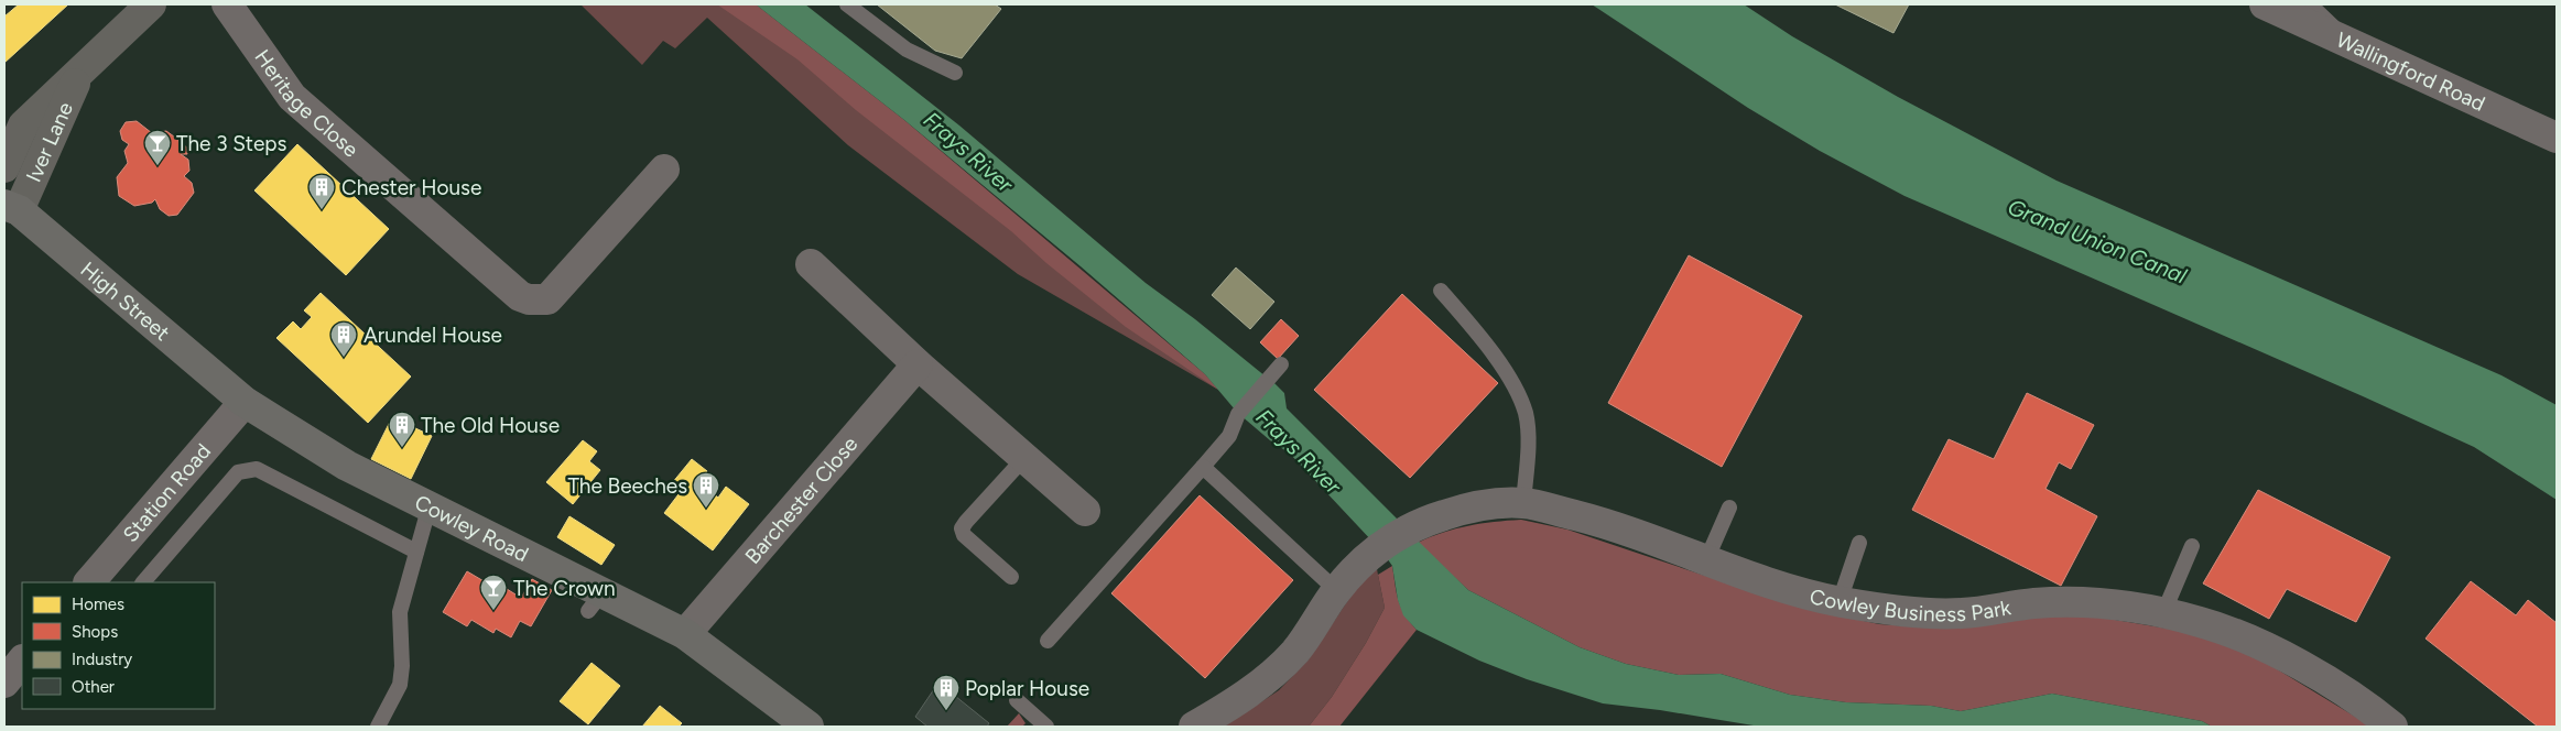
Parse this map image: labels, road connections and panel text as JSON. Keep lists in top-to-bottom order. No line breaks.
{"streets":{"main road":["Iver Lane","High Street","Cowley Road"],"street":["Wallingford Road","Heritage Close","Station Road","Barchester Close","Cowley Business Park"]},"crossings":[["Iver Lane","High Street"],["High Street","Station Road"],["High Street","Cowley Road"],["Station Road","Cowley Road"],["Barchester Close","Cowley Road"]],"water":["Frays River","Grand Union Canal"],"places":{"bar":["The 3 Steps","The Crown"],"building":["Chester House","Arundel House","The Old House","The Beeches","Poplar House"]},"legend":["Homes","Shops","Industry","Other"]}
